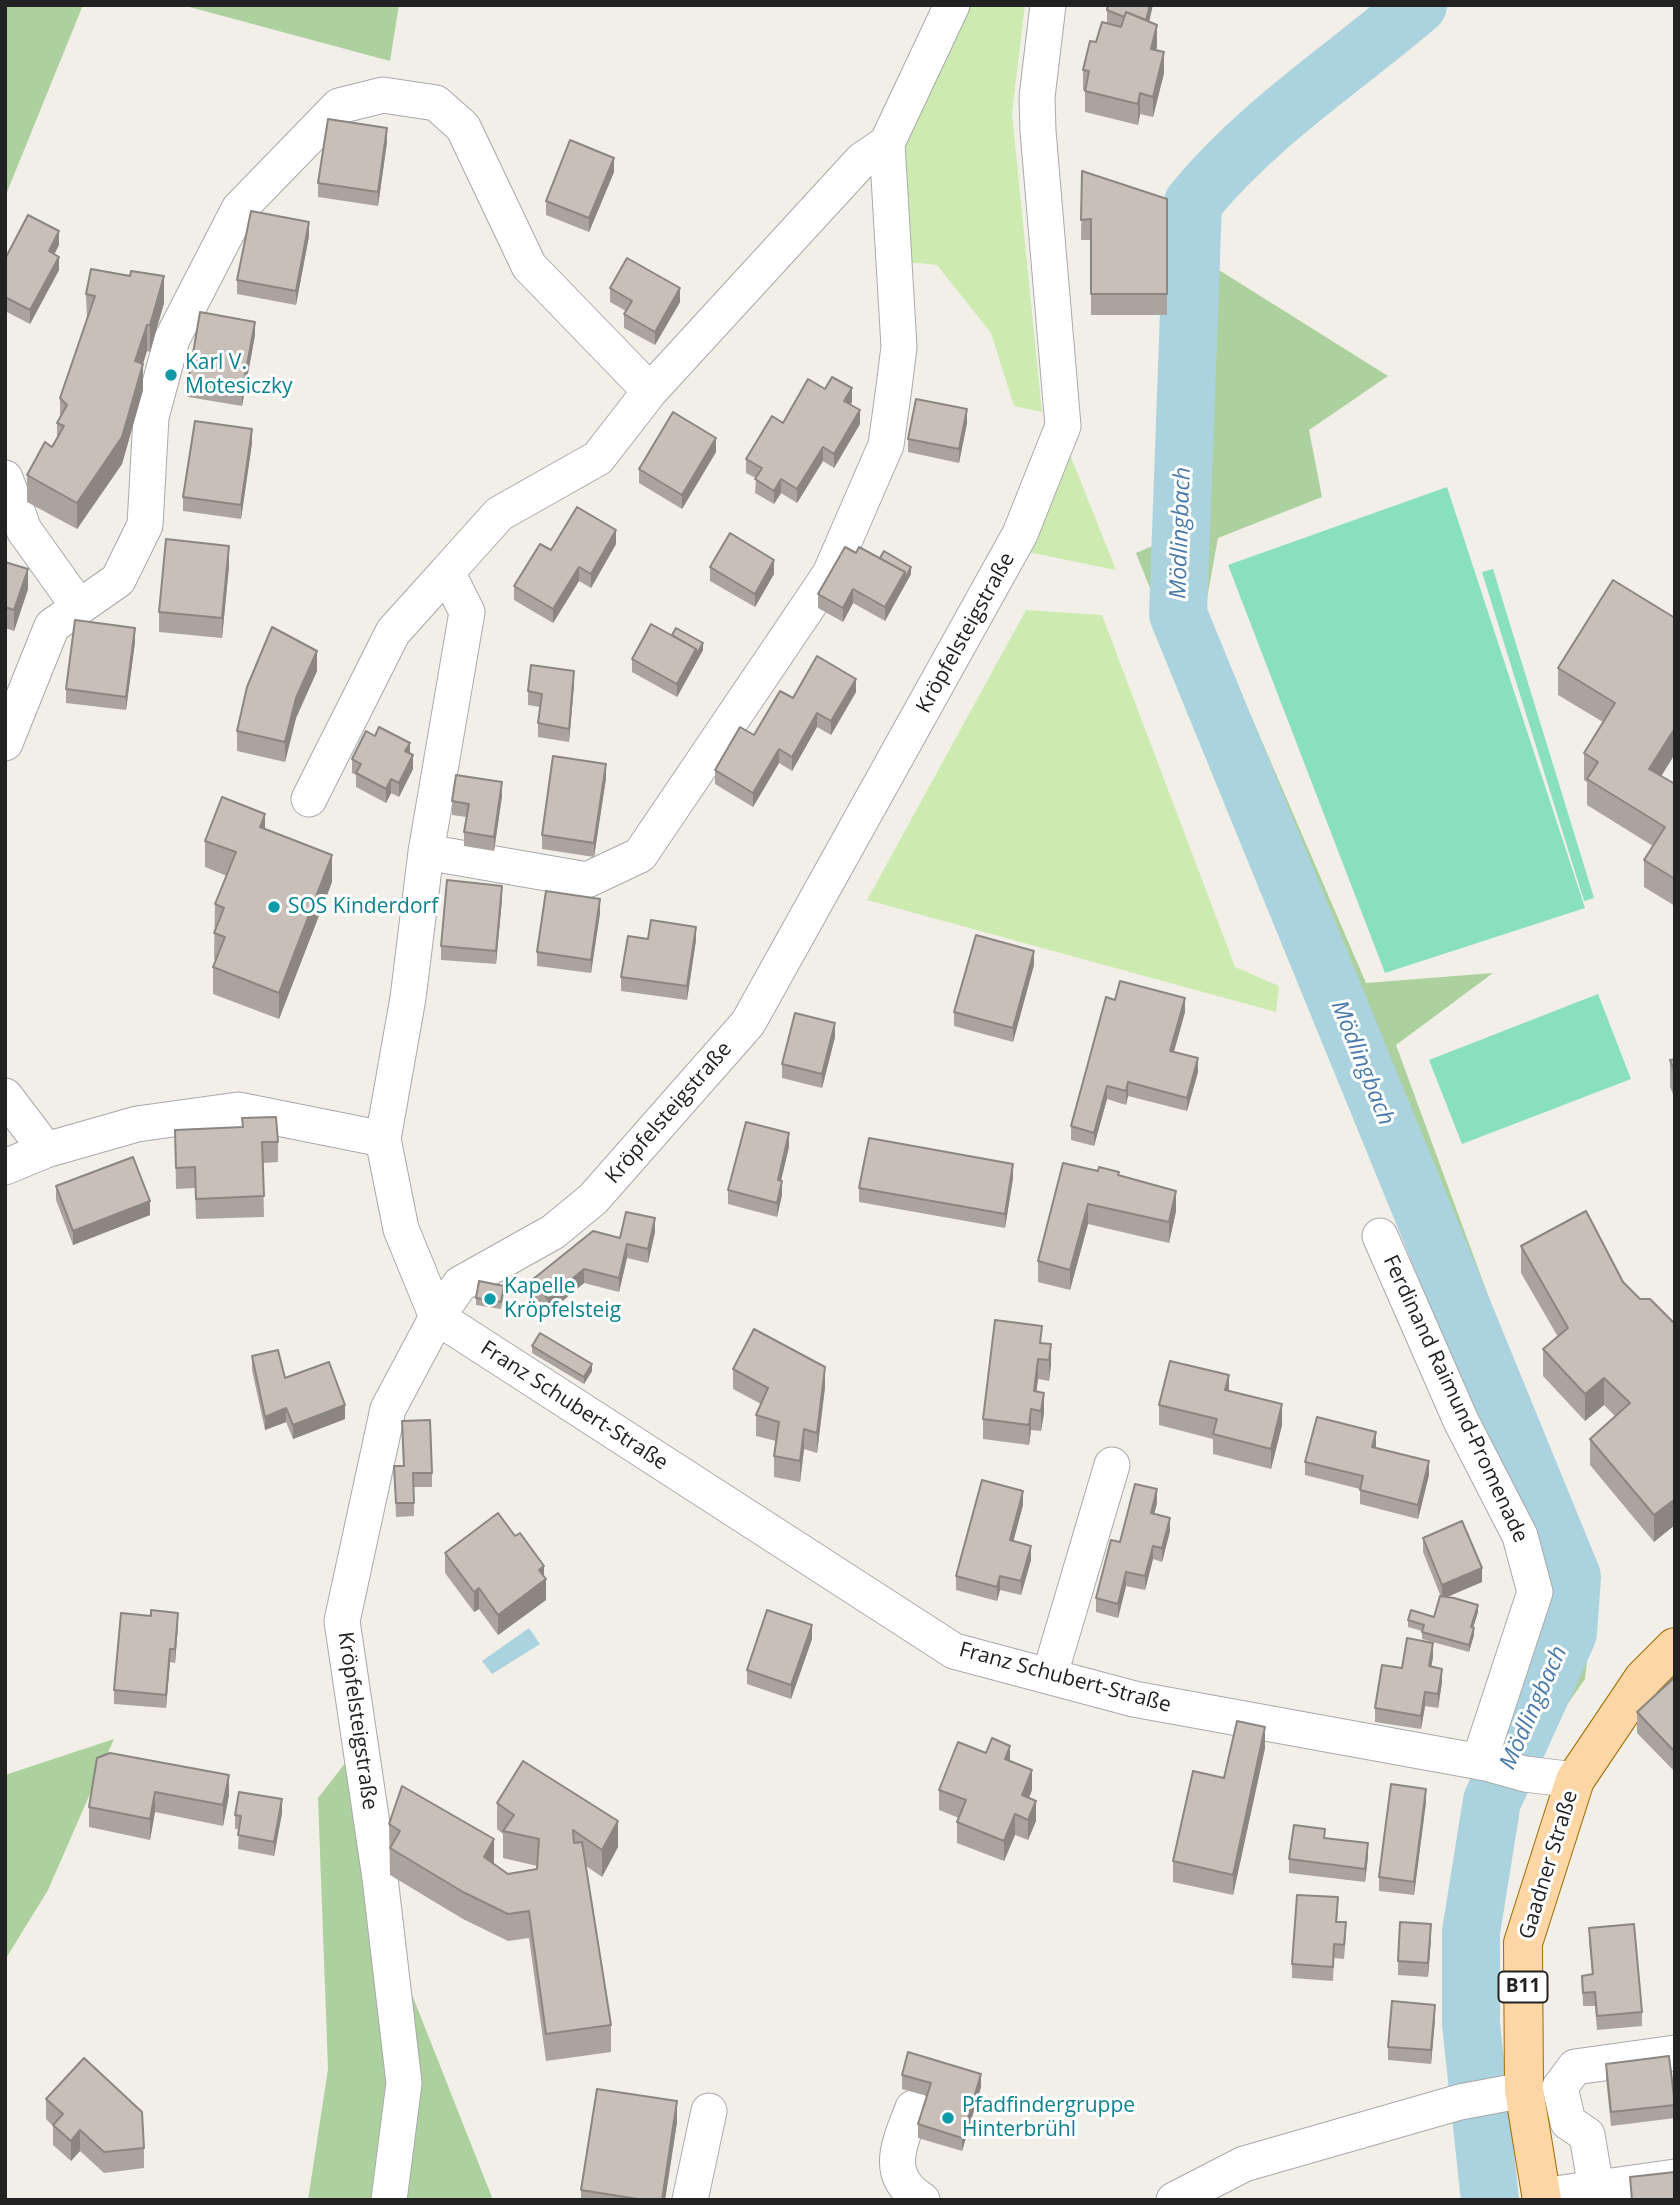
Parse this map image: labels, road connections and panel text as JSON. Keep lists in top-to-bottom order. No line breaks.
{"streets":{"main road":["Gaadner Straße","B11"],"street":["Kröpfelsteigstraße","Ferdinand Raimund-Promenade","Franz Schubert-Straße"]},"crossings":[["Kröpfelsteigstraße","Franz Schubert-Straße"],["Ferdinand Raimund-Promenade","Franz Schubert-Straße"],["Franz Schubert-Straße","Gaadner Straße"]],"water":["Mödlingbach"],"places":["Karl V. Motesiczky","SOS Kinderdorf","Kapelle Kröpfelsteig","Pfadfindergruppe Hinterbrühl"]}
